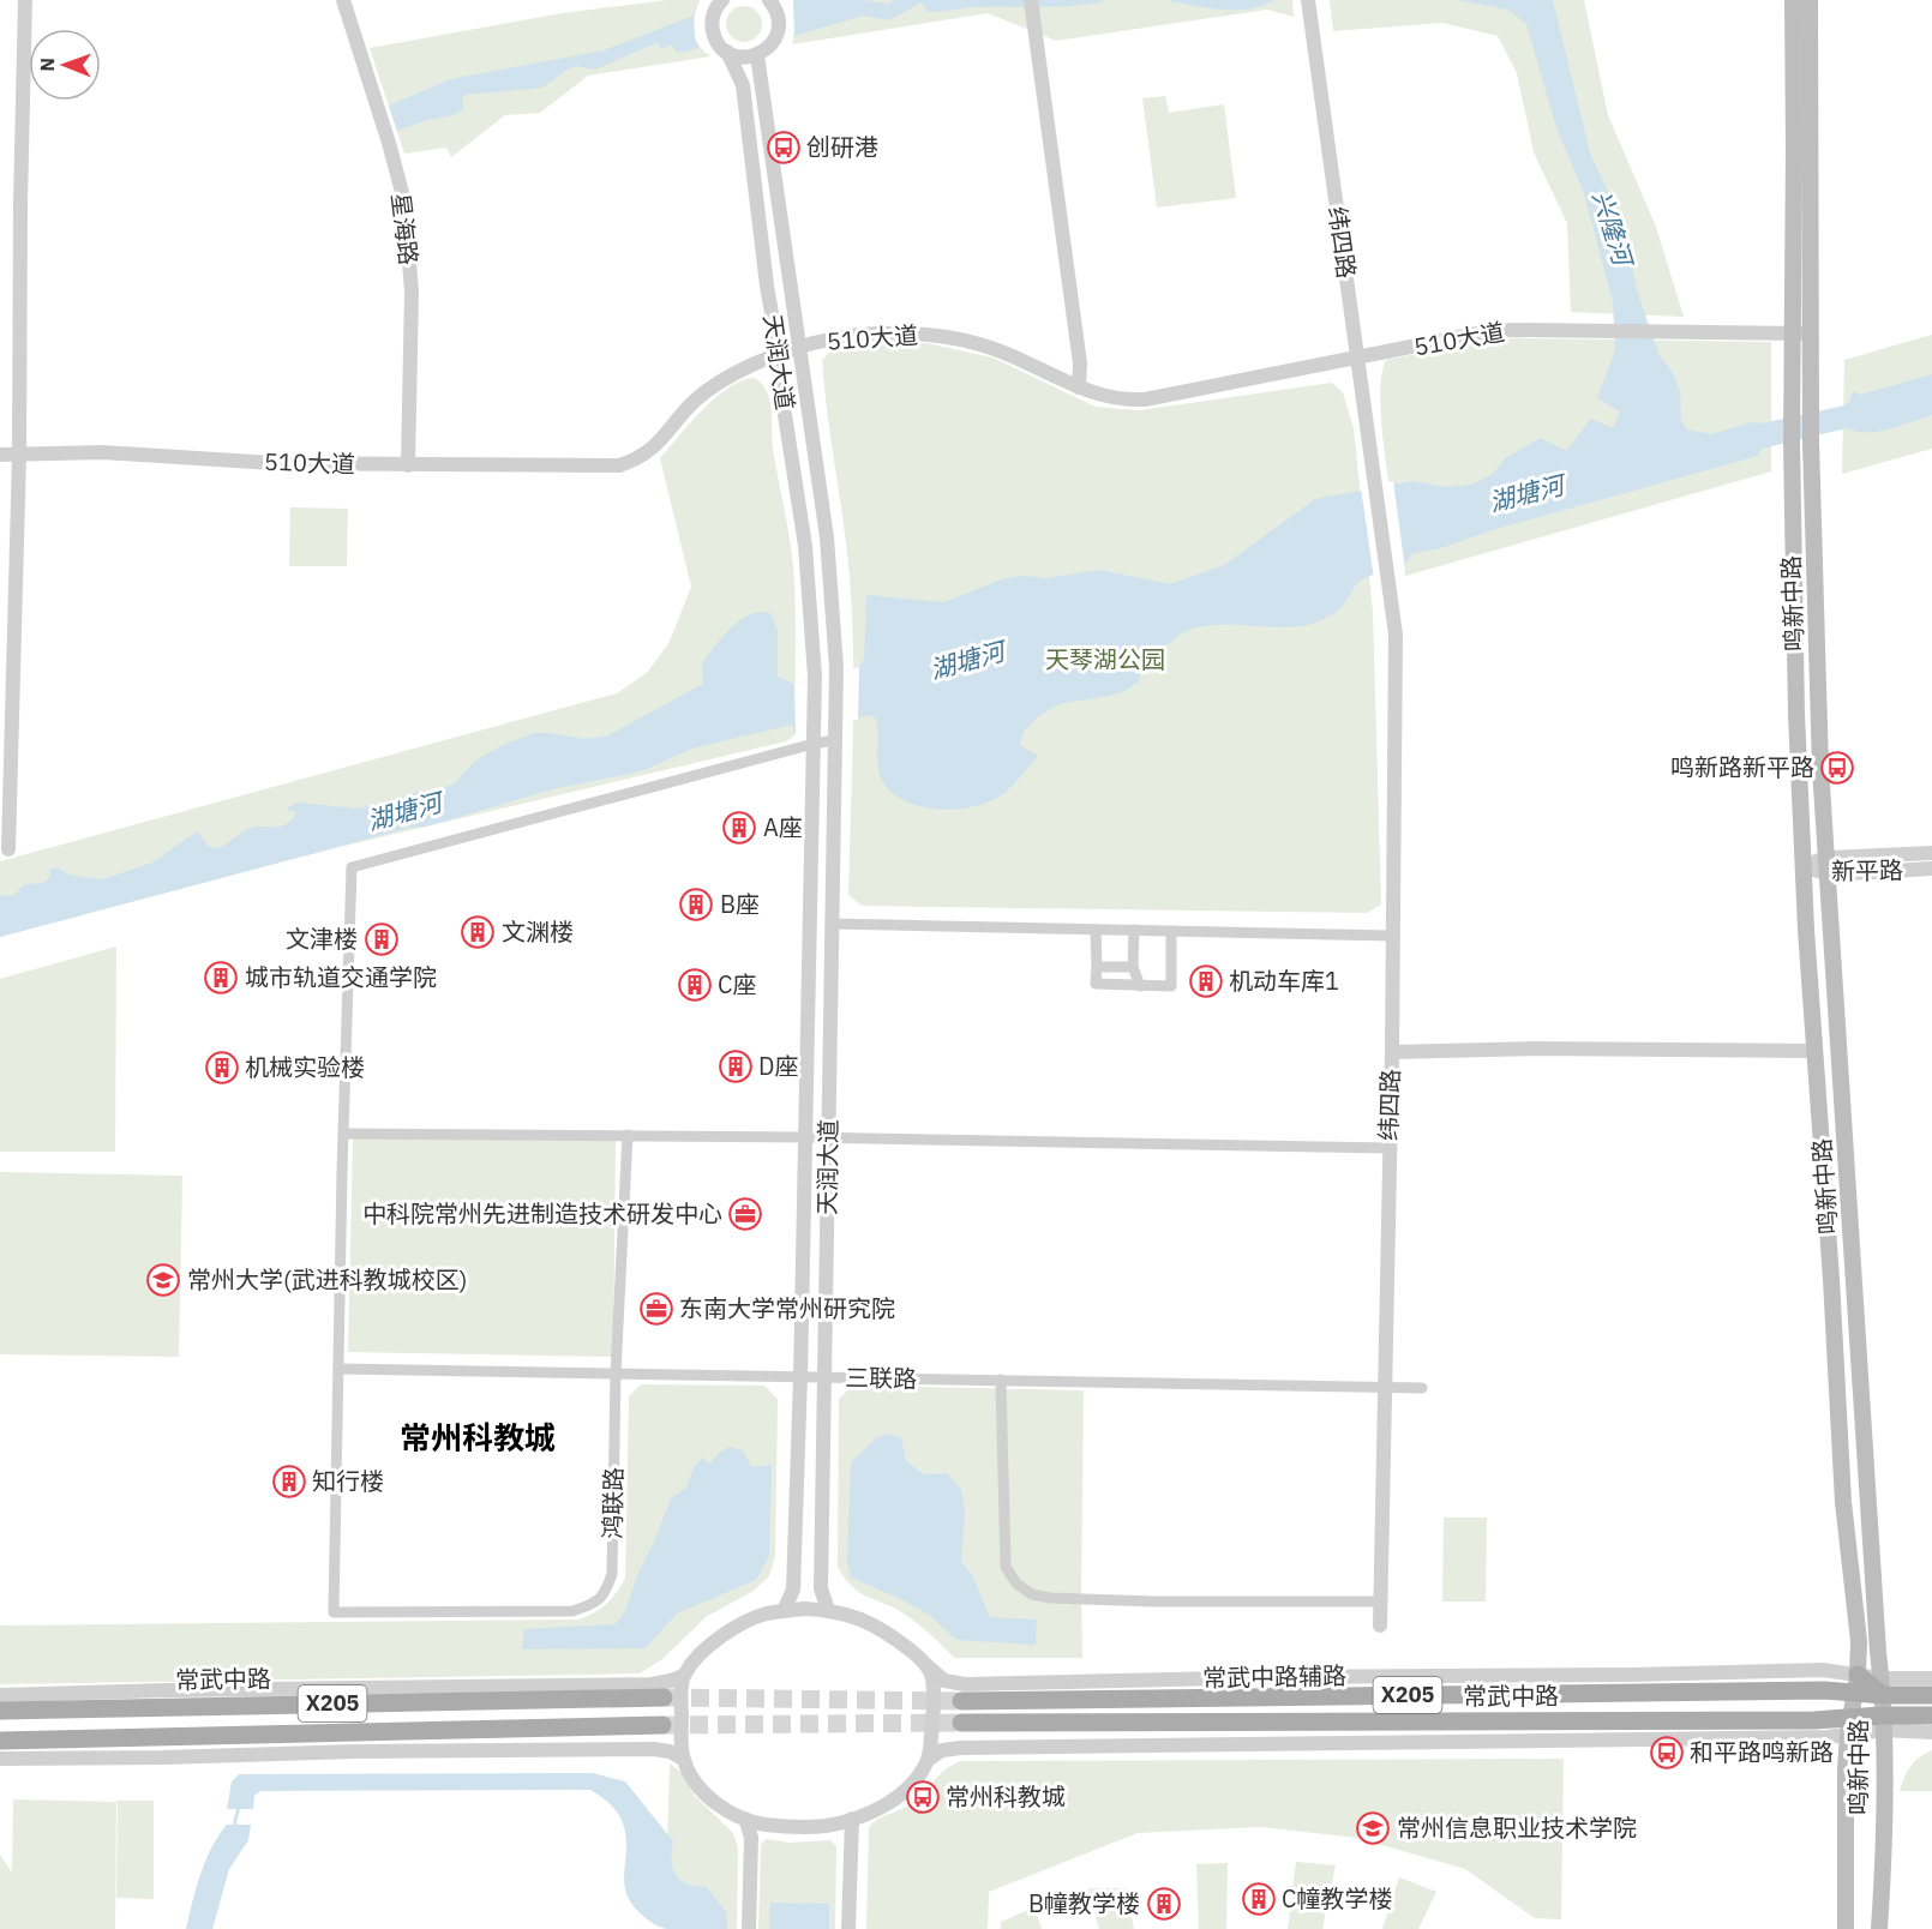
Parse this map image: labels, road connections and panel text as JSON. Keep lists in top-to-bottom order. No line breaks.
{"streets":{"main road":["鸣新中路","常武中路","X205"],"street":["星海路","纬四路","510大道","天润大道","新平路","三联路","鸿联路","常武中路辅路"]},"crossings":[["星海路","510大道"],["纬四路","510大道"],["纬四路","三联路"],["510大道","天润大道"],["510大道","鸣新中路"],["天润大道","三联路"],["天润大道","常武中路辅路"],["鸣新中路","新平路"],["鸣新中路","常武中路辅路"],["鸣新中路","常武中路"],["三联路","鸿联路"],["常武中路辅路","常武中路"]],"districts":["常州科教城"],"water":["兴隆河","湖塘河"],"parks":["天琴湖公园"],"places":{"bus stop":["创研港","鸣新路新平路","和平路鸣新路","常州科教城"],"building":["A座","B座","文渊楼","文津楼","城市轨道交通学院","机动车库1","C座","D座","机械实验楼","知行楼","C幢教学楼","B幢教学楼"],"office":["中科院常州先进制造技术研发中心","东南大学常州研究院"],"school or university":["常州大学(武进科教城校区)","常州信息职业技术学院"]},"north":"left"}
